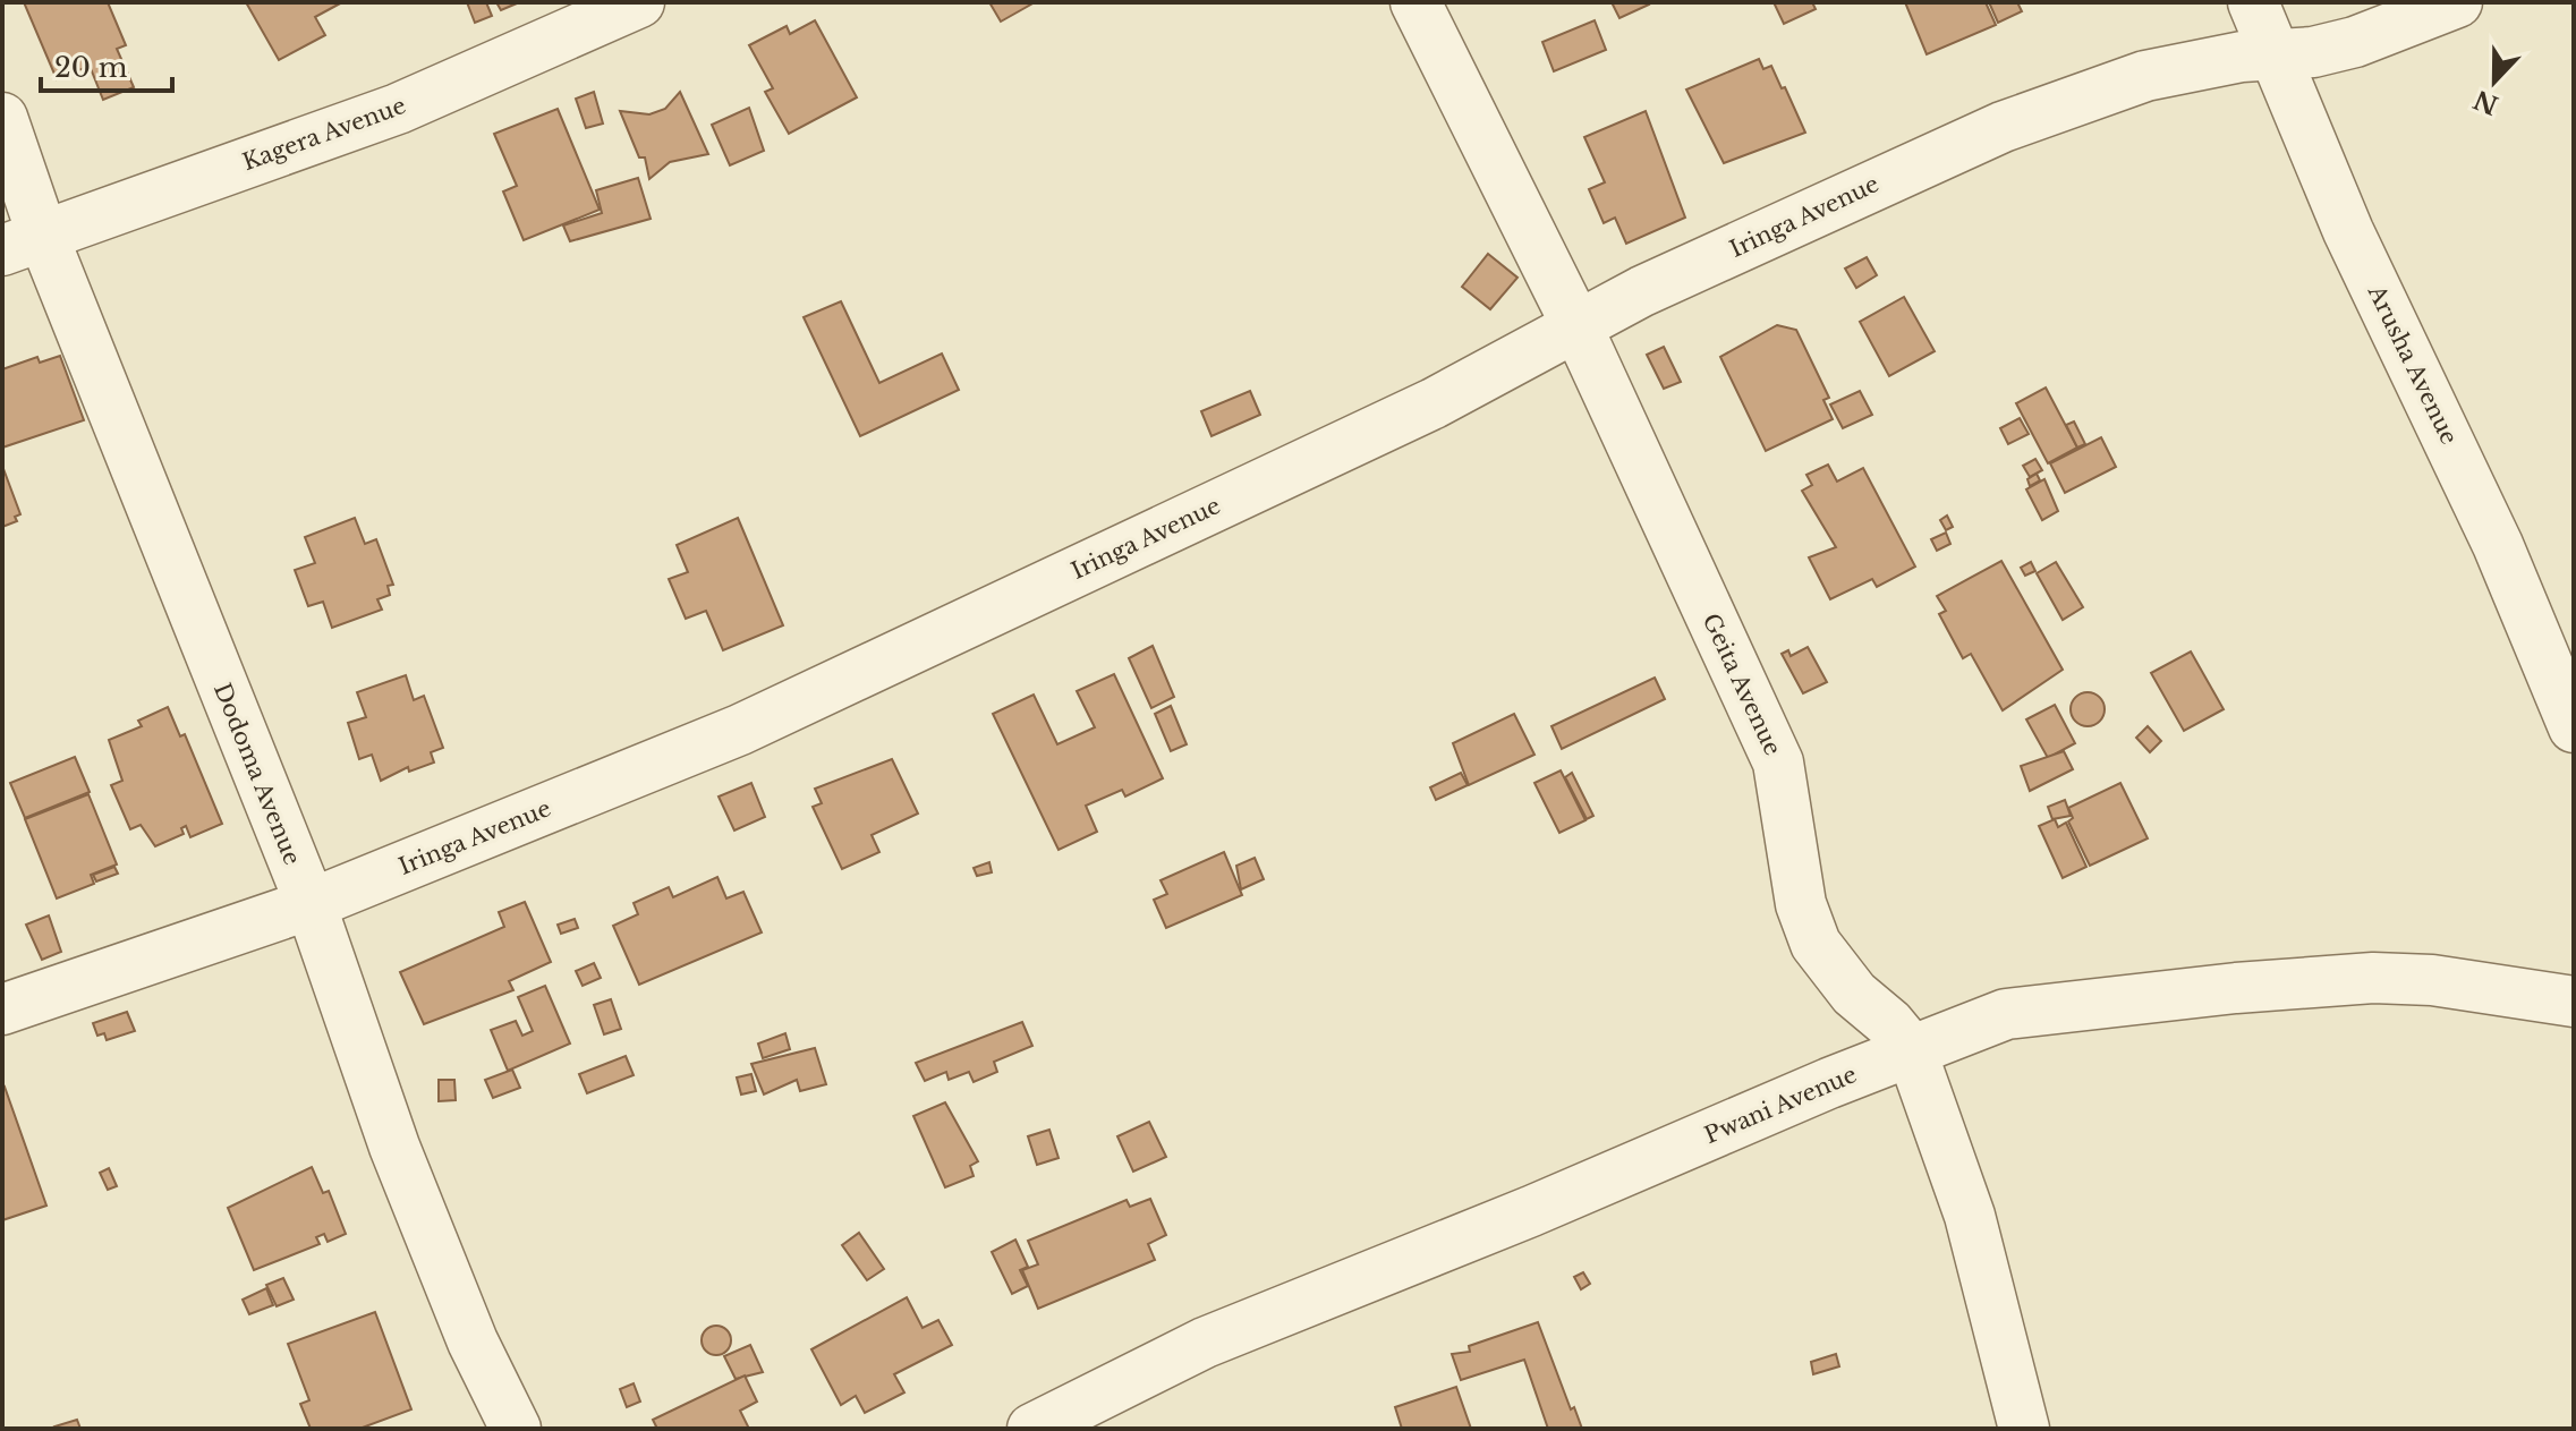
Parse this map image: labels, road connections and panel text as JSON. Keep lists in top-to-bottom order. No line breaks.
{"streets":{"street":["Kagera Avenue","Iringa Avenue","Arusha Avenue","Geita Avenue","Dodoma Avenue","Pwani Avenue"]},"crossings":[["Kagera Avenue","Dodoma Avenue"],["Iringa Avenue","Arusha Avenue"],["Iringa Avenue","Geita Avenue"],["Iringa Avenue","Dodoma Avenue"],["Geita Avenue","Pwani Avenue"]],"scale_bar":"20 m","north":"bottom"}
